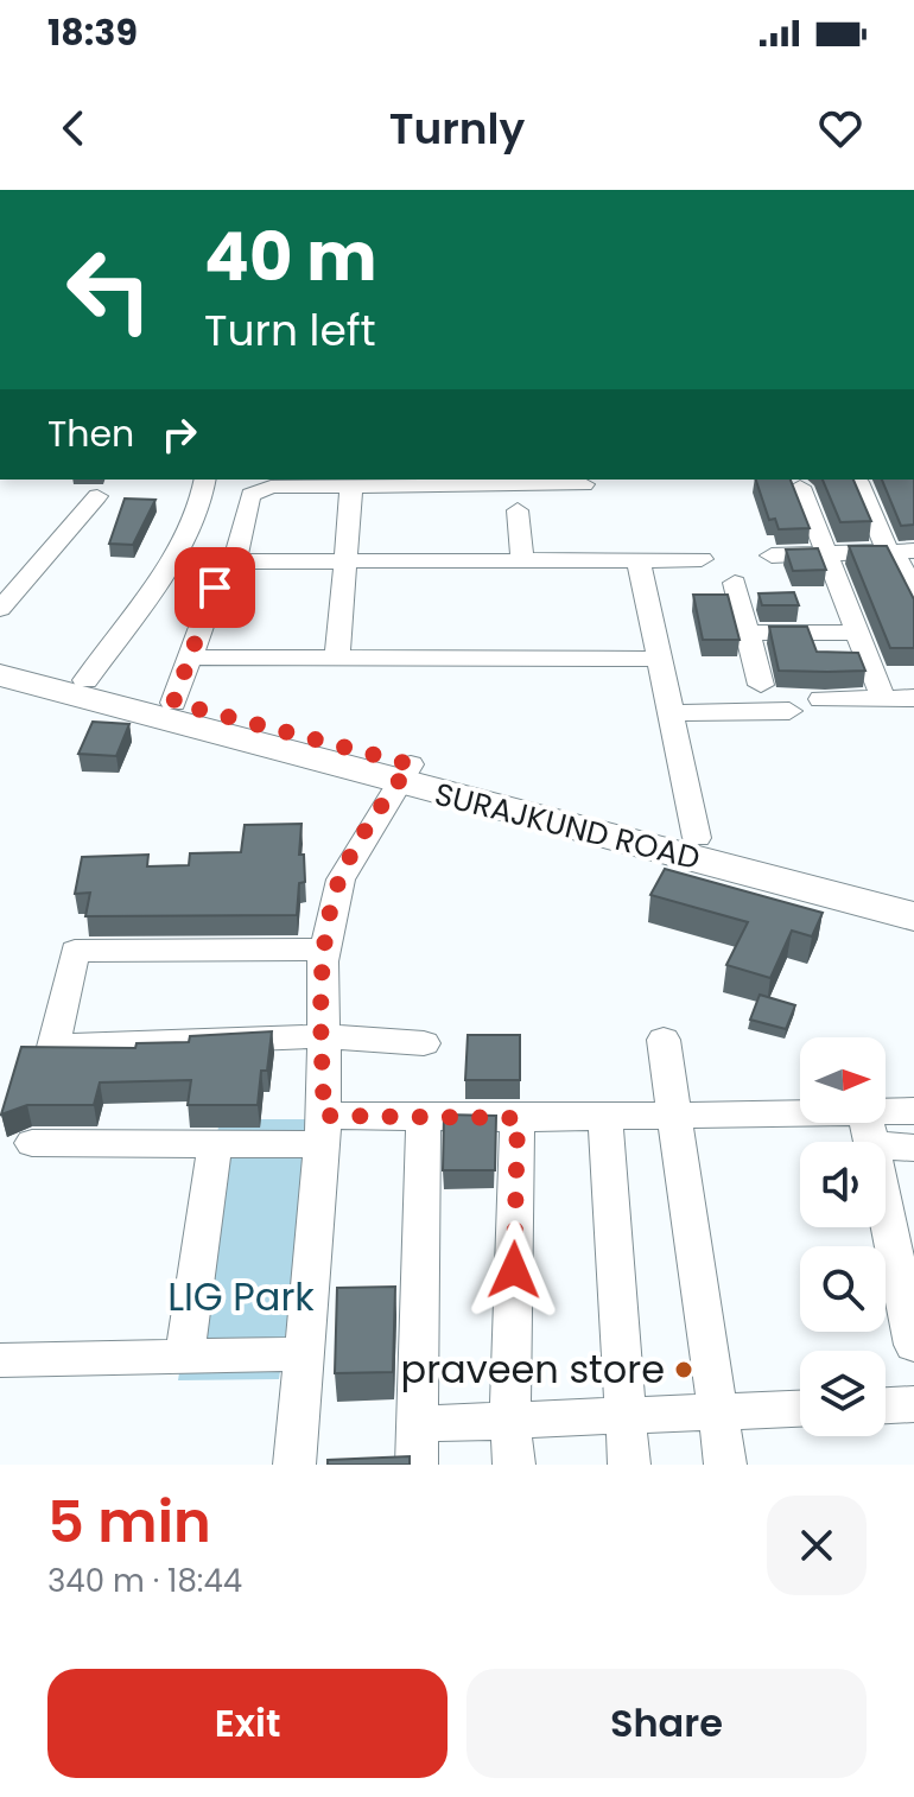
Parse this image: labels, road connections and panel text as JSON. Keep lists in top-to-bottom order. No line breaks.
{"streets":{"main road":["SURAJKUND ROAD"]},"parks":["LIG Park"],"places":["praveen store"],"north":"right","page":{"status":"18:39","header":"Turnly","turn":["40 m","Turn left"],"then":"Then","heading":["5 min","340 m · 18:44"],"buttons":["Exit","Share"]}}
